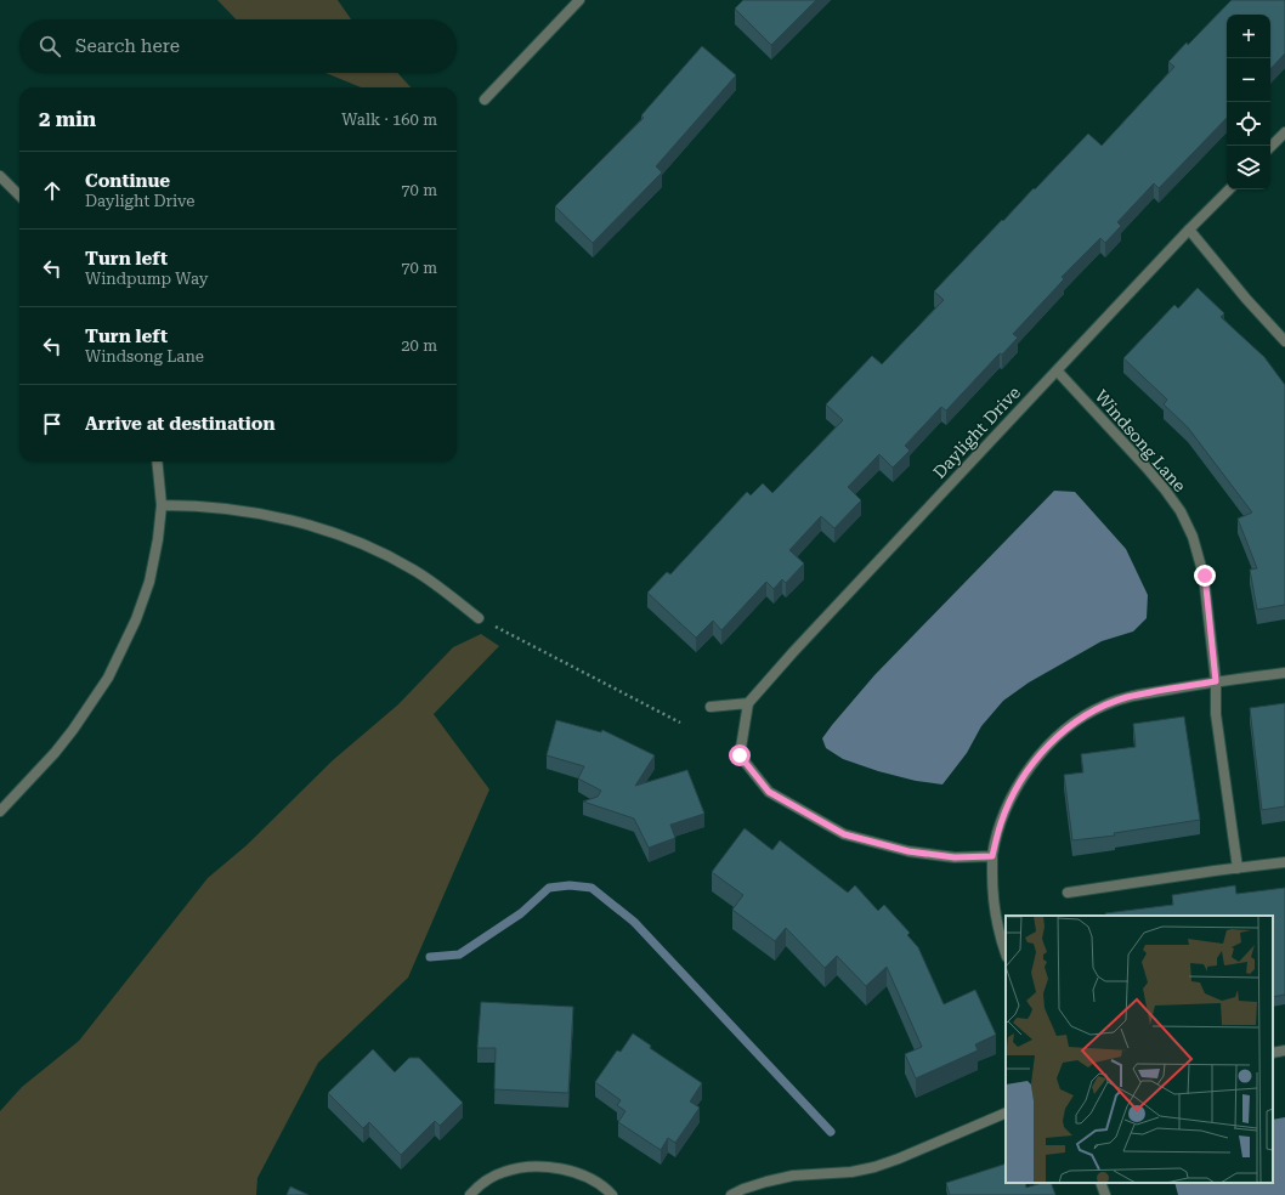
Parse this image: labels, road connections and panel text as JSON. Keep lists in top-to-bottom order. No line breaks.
{"streets":{"street":["Daylight Drive","Windsong Lane"]},"crossings":[["Daylight Drive","Windsong Lane"]],"page":{"map_buttons":["+","−"],"search":"Search here","heading":["2 min","Walk · 160 m"],"list":[["Continue","Daylight Drive","70 m"],["Turn left","Windpump Way","70 m"],["Turn left","Windsong Lane","20 m"],"Arrive at destination"]}}
